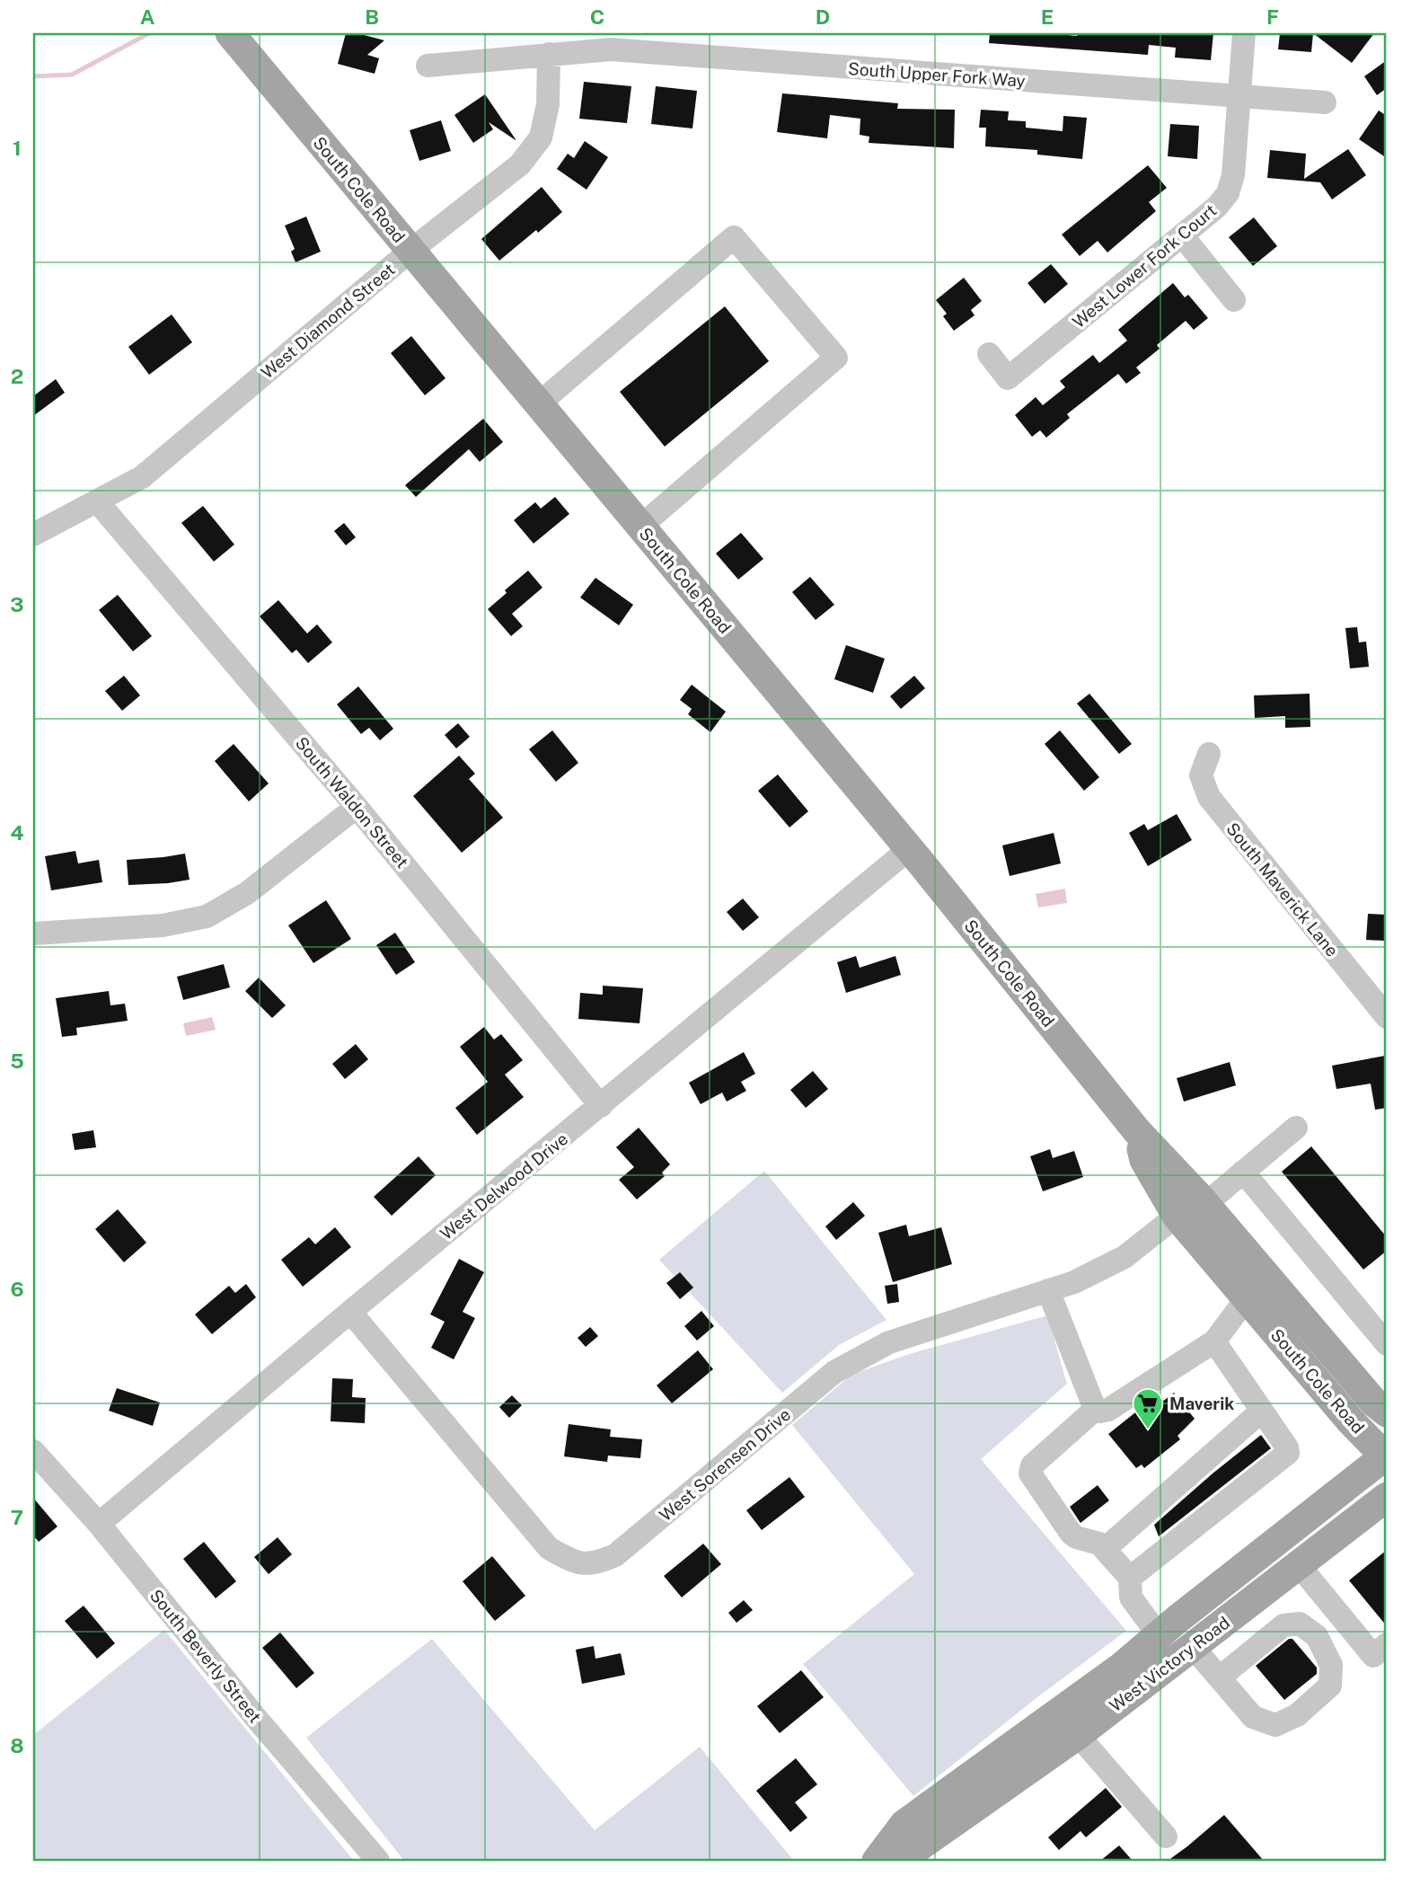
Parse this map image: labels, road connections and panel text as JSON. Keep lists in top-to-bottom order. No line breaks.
{"streets":{"main road":["South Cole Road","West Victory Road"],"street":["South Upper Fork Way","West Lower Fork Court","West Diamond Street","South Waldon Street","South Maverick Lane","West Delwood Drive","West Sorensen Drive","South Beverly Street"]},"crossings":[["South Upper Fork Way","West Lower Fork Court"],["South Upper Fork Way","West Diamond Street"],["South Cole Road","West Diamond Street"],["South Cole Road","West Delwood Drive"],["South Cole Road","West Sorensen Drive"],["South Cole Road","West Victory Road"],["West Diamond Street","South Waldon Street"],["South Waldon Street","West Delwood Drive"],["West Delwood Drive","West Sorensen Drive"],["West Delwood Drive","South Beverly Street"]],"places":{"supermarket":["Maverik"]},"grid":{"columns":["A","B","C","D","E","F"],"rows":["1","2","3","4","5","6","7","8"]}}
